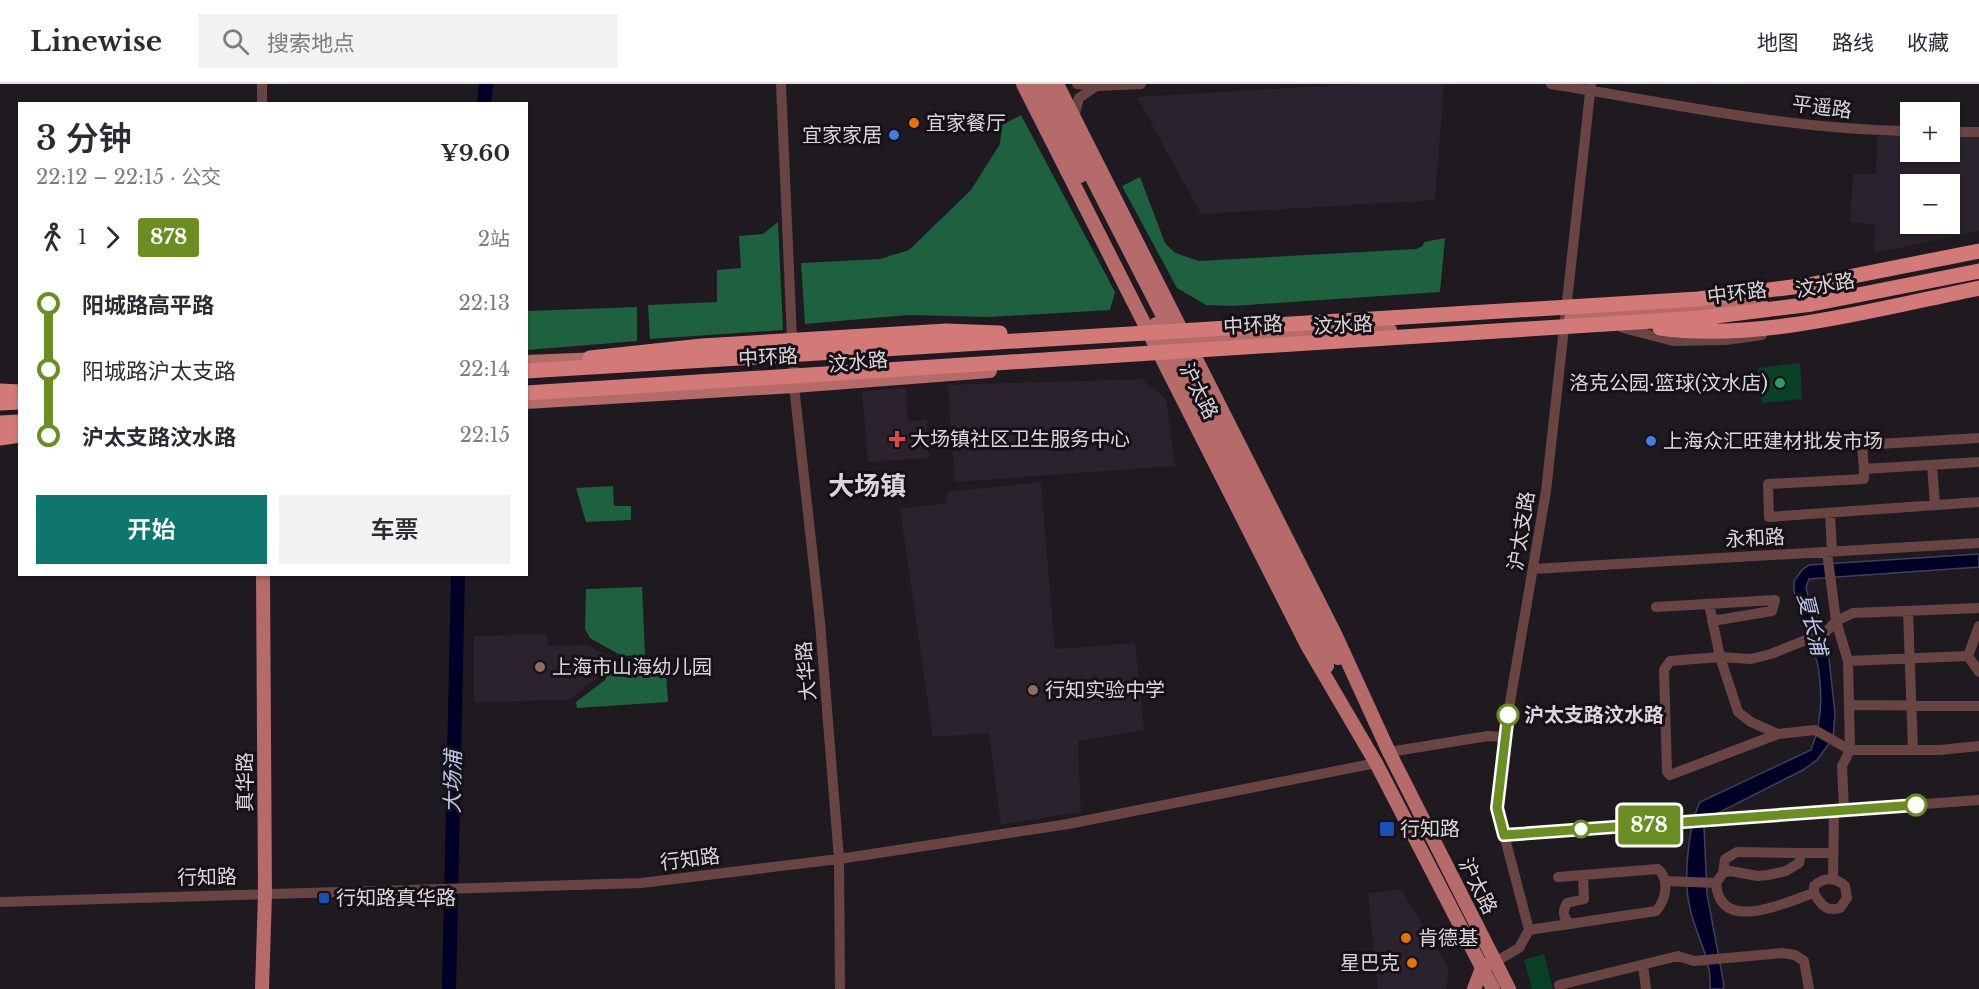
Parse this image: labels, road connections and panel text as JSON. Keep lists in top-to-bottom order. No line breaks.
{"streets":{"highway":["中环路"],"main road":["汶水路","沪太路","真华路"],"street":["平遥路","沪太支路","永和路","大华路","行知路"]},"crossings":[["平遥路","沪太支路"],["汶水路","中环路"],["汶水路","沪太路"],["汶水路","沪太支路"],["汶水路","大华路"],["沪太路","行知路"],["沪太支路","永和路"],["大华路","行知路"],["真华路","行知路"]],"districts":["大场镇"],"water":["夏长浦","大场浦"],"places":{"other":["宜家餐厅","宜家家居","洛克公园·篮球(汶水店)","上海众汇旺建材批发市场","上海市山海幼儿园","行知实验中学","沪太支路汶水路","肯德基","星巴克"],"health":["大场镇社区卫生服务中心"],"transit":["行知路","行知路真华路"]},"lines":["bus line 878"],"page":{"header":"Linewise","search":"搜索地点","nav":["地图","路线","收藏"],"on_map":"878","map_buttons":["+","−"],"heading":["3 分钟","22:12 – 22:15 · 公交","¥9.60"],"legs":["1","878","2站"],"list":[{"name":"阳城路高平路","value":"22:13"},{"name":"阳城路沪太支路","value":"22:14"},{"name":"沪太支路汶水路","value":"22:15"}],"buttons":["开始","车票"]}}
